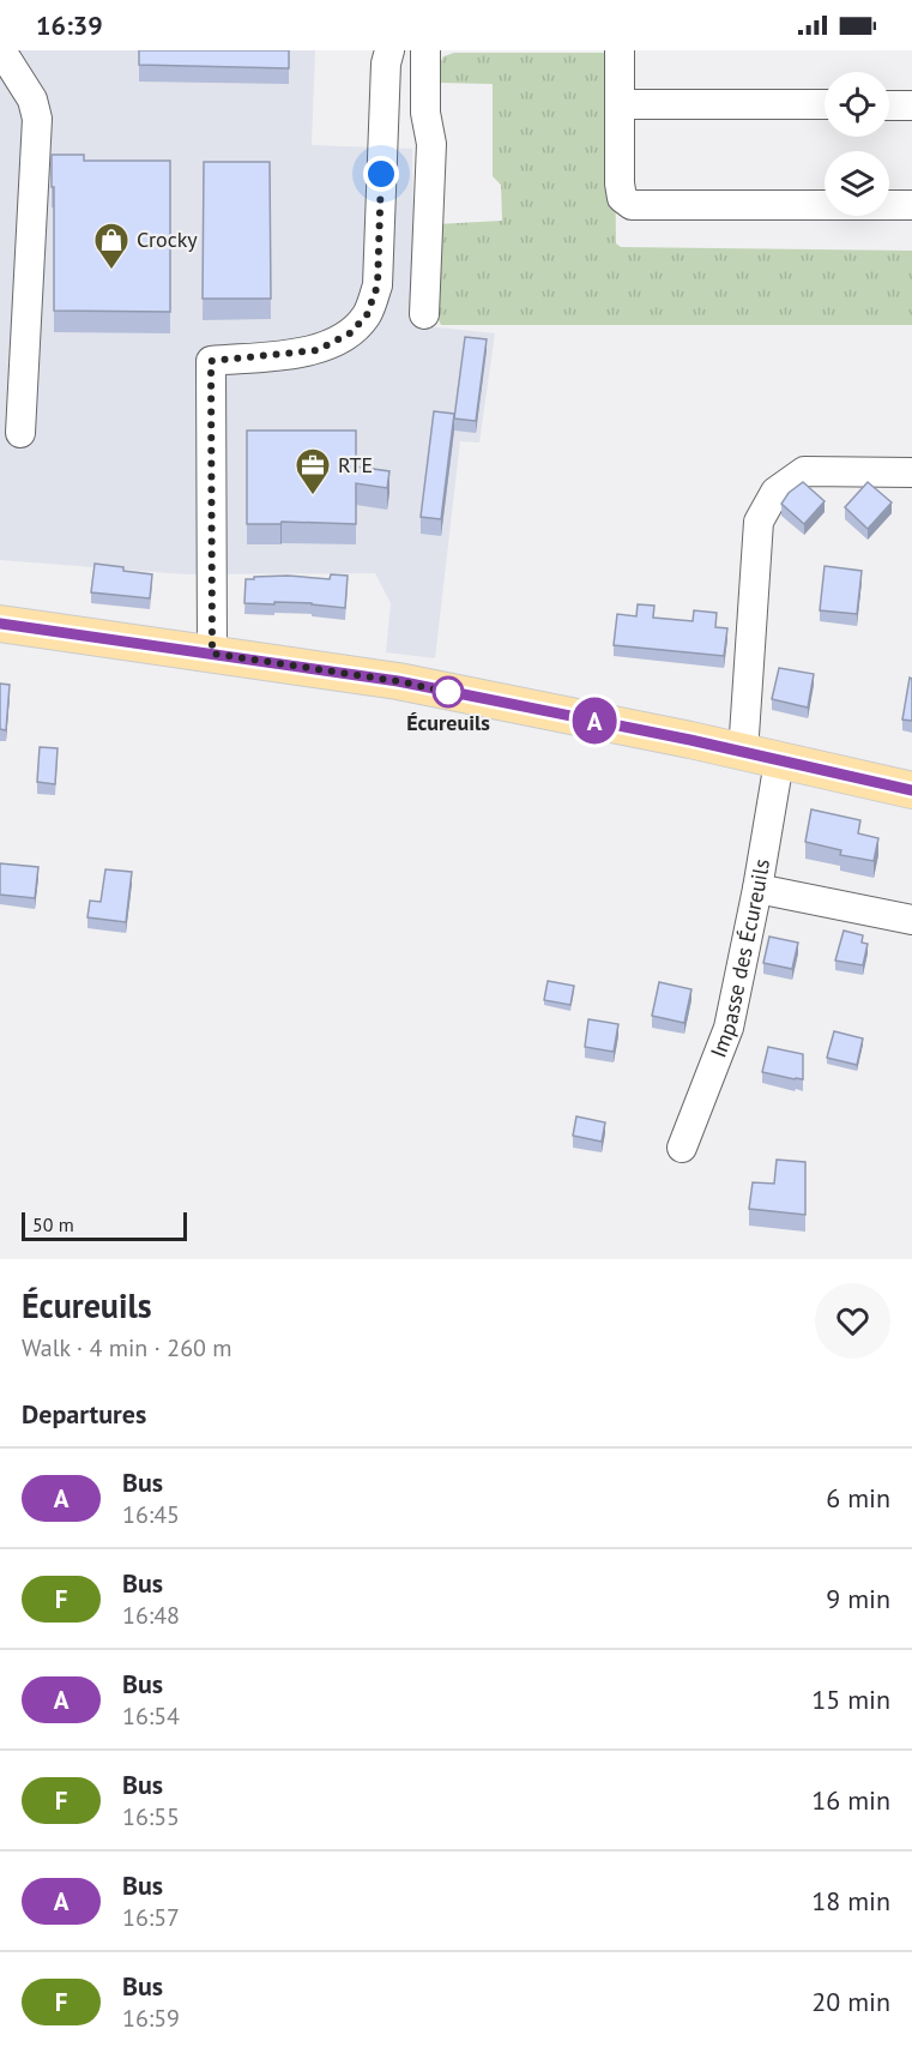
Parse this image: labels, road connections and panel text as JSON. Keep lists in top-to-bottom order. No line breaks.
{"streets":{"street":["Impasse des Écureuils"]},"places":{"shop":["Crocky"],"office":["RTE"],"other":["Écureuils"]},"lines":["bus line A"],"scale_bar":"50 m","page":{"status":"16:39","on_map":"A","scale":"50 m","heading":[["Écureuils","Walk · 4 min · 260 m"],"Departures"],"list":[{"mark":"A","name":"Bus","note":"16:45","value":"6 min"},{"mark":"F","name":"Bus","note":"16:48","value":"9 min"},{"mark":"A","name":"Bus","note":"16:54","value":"15 min"},{"mark":"F","name":"Bus","note":"16:55","value":"16 min"},{"mark":"A","name":"Bus","note":"16:57","value":"18 min"},{"mark":"F","name":"Bus","note":"16:59","value":"20 min"}]}}
